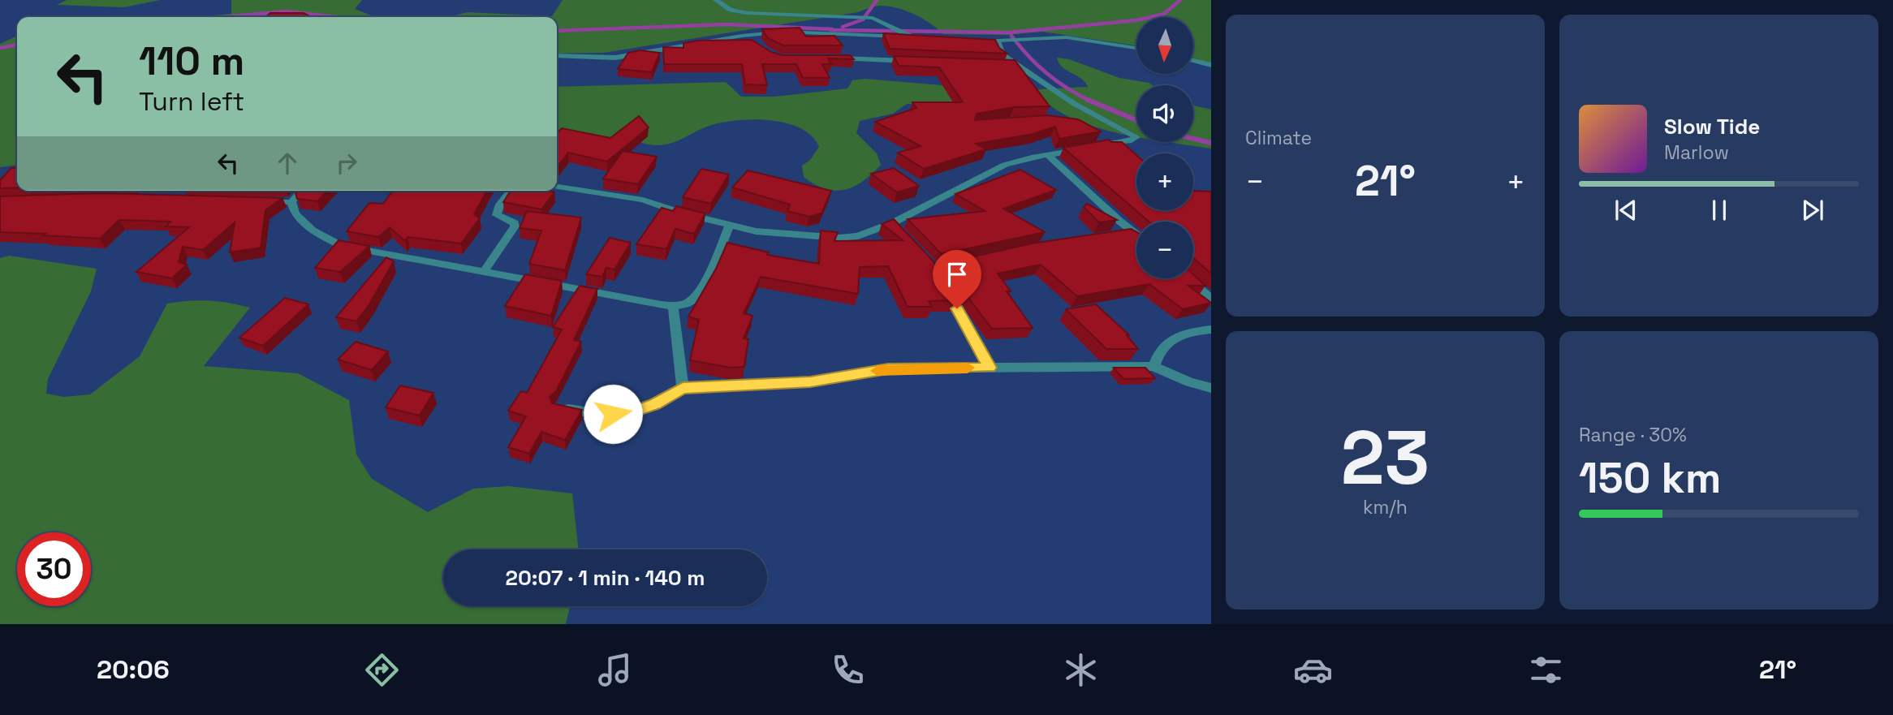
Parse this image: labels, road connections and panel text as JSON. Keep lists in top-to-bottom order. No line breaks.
{"north":"bottom","page":{"tile":["Climate",["23","km/h"],["Range · 30%","150 km"]],"map_buttons":["+","−"],"turn":["110 m","Turn left"],"song":["Slow Tide","Marlow"],"heat":["−","21°","+"],"limit":"30","trip":"20:07 · 1 min · 140 m","tabs":["20:06","21°"]}}
